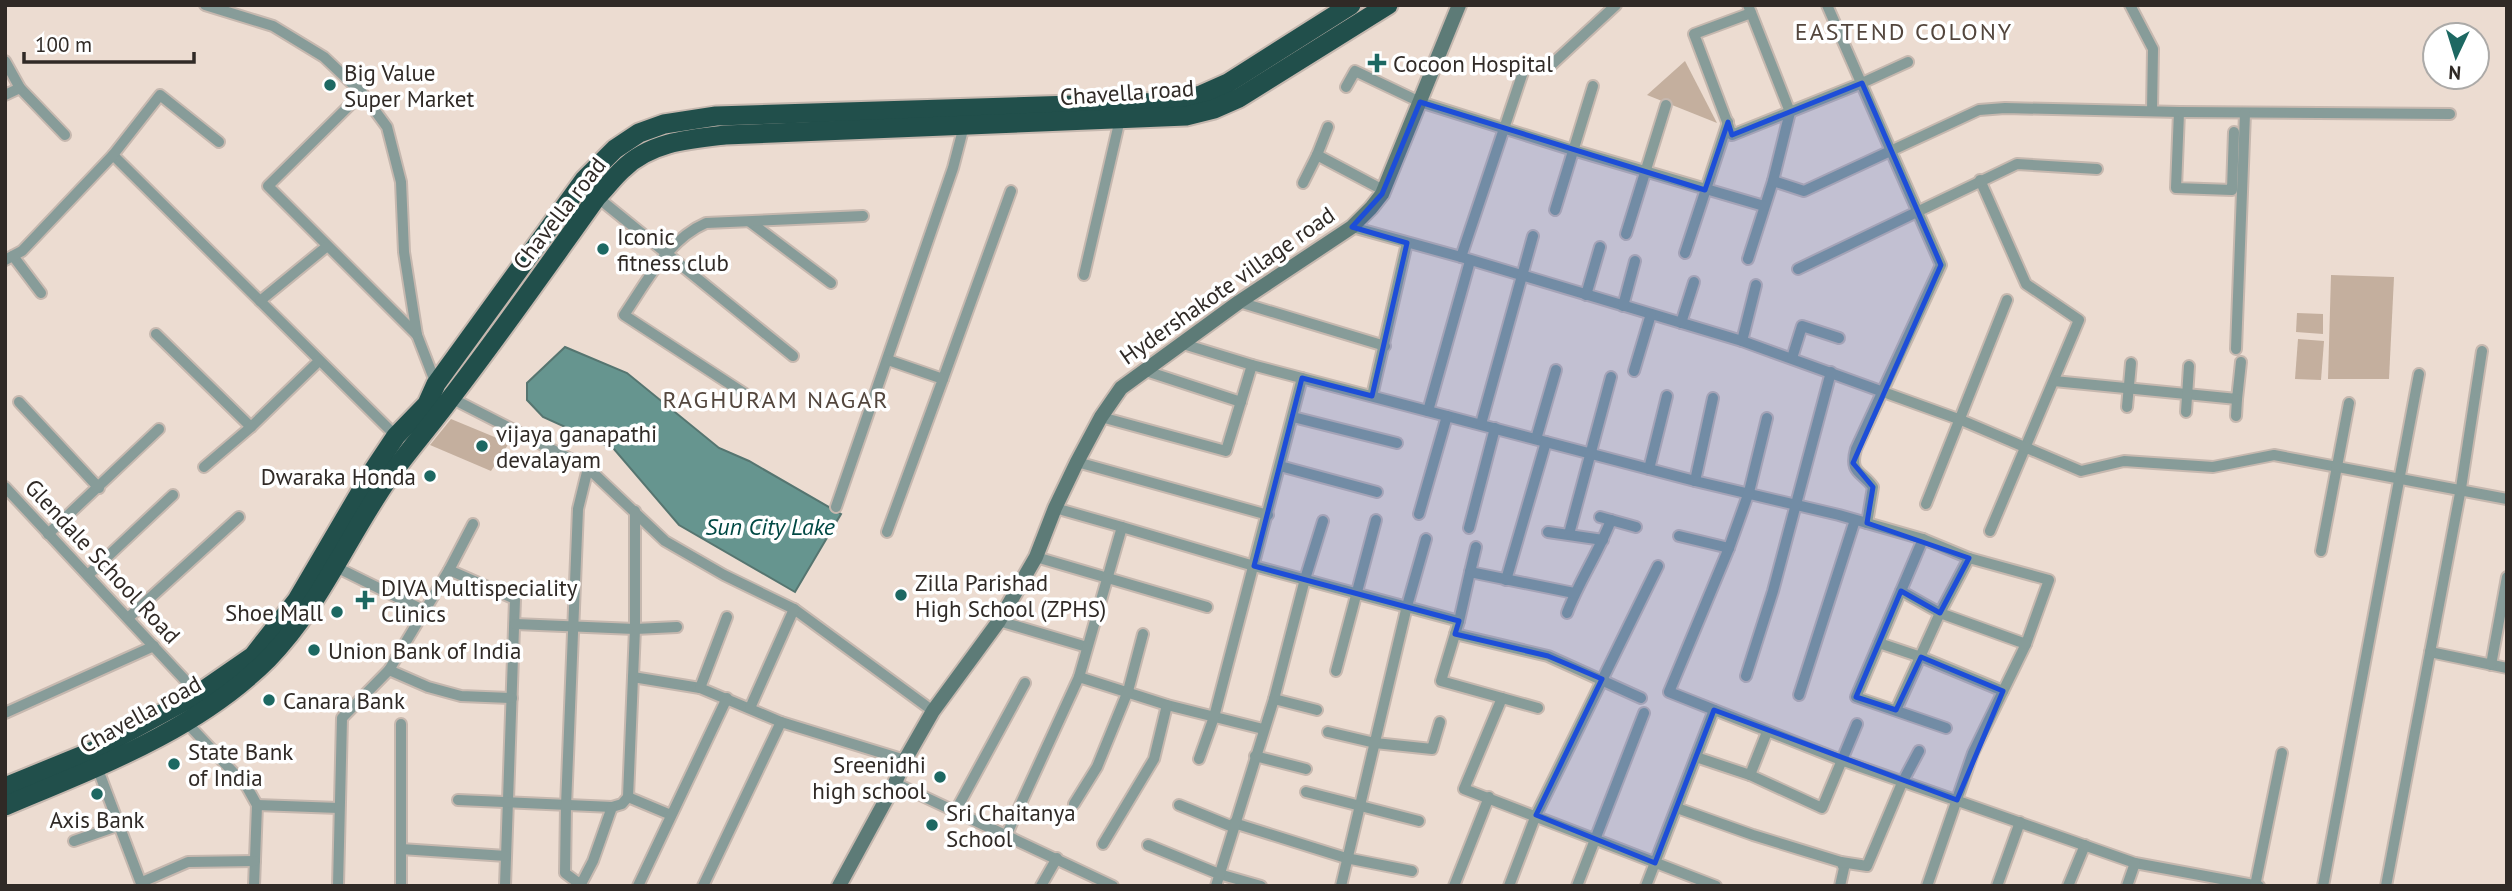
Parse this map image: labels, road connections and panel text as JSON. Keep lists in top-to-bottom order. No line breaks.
{"streets":{"highway":["Chavella road"],"street":["Hydershakote village road","Glendale School Road"]},"crossings":[["Chavella road","Glendale School Road"]],"districts":["EASTEND COLONY","RAGHURAM NAGAR"],"water":["Sun City Lake"],"places":{"health":["Cocoon Hospital","DIVA Multispeciality Clinics"],"other":["Big Value Super Market","Iconic fitness club","vijaya ganapathi devalayam","Dwaraka Honda","Zilla Parishad High School (ZPHS)","Shoe Mall","Union Bank of India","Canara Bank","State Bank of India","Sreenidhi high school","Axis Bank","Sri Chaitanya School"]},"scale_bar":"100 m","north":"bottom"}
